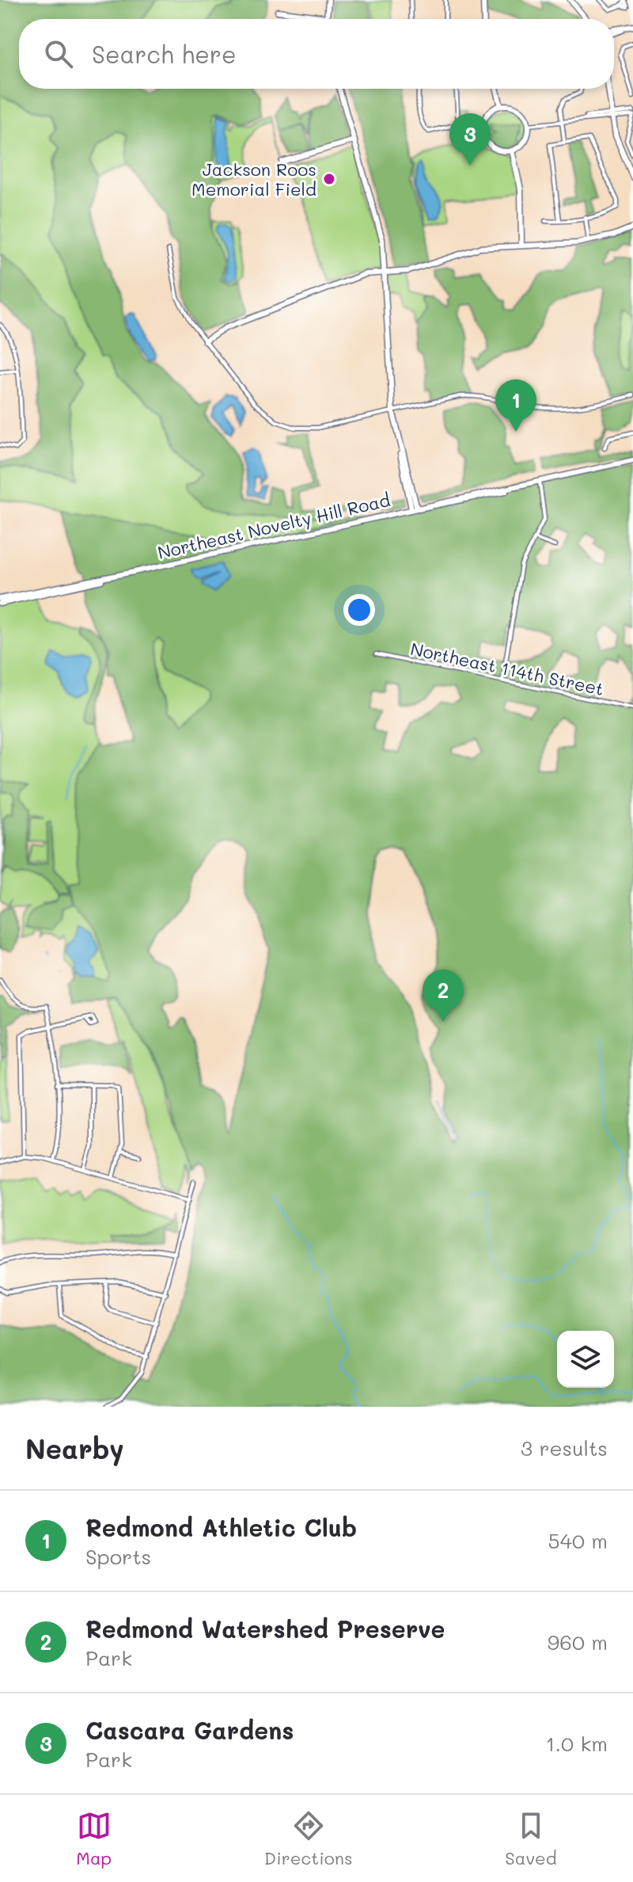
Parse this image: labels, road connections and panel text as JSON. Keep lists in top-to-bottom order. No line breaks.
{"streets":{"street":["Northeast Novelty Hill Road","Northeast 114th Street"]},"places":["Jackson Roos Memorial Field"],"page":{"search":"Search here","pins":["3","1","2"],"heading":["Nearby","3 results"],"list":[{"mark":"1","name":"Redmond Athletic Club","note":"Sports","value":"540 m"},{"mark":"2","name":"Redmond Watershed Preserve","note":"Park","value":"960 m"},{"mark":"3","name":"Cascara Gardens","note":"Park","value":"1.0 km"}],"nav":["Map","Directions","Saved"]}}
